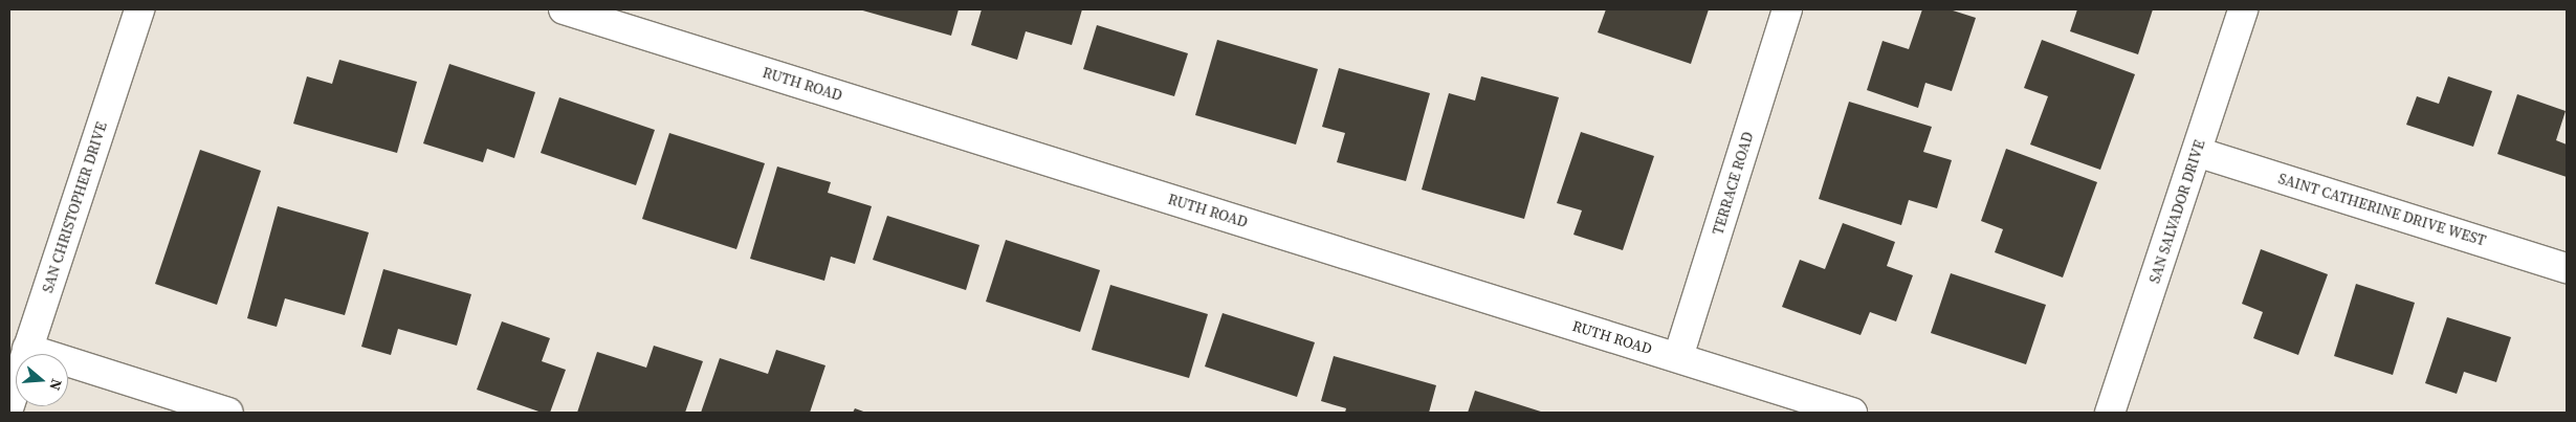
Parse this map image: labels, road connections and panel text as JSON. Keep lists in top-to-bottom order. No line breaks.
{"streets":{"street":["RUTH ROAD","TERRACE ROAD","SAN CHRISTOPHER DRIVE","SAINT CATHERINE DRIVE WEST","SAN SALVADOR DRIVE"]},"crossings":[["RUTH ROAD","TERRACE ROAD"],["SAINT CATHERINE DRIVE WEST","SAN SALVADOR DRIVE"]],"north":"right"}
